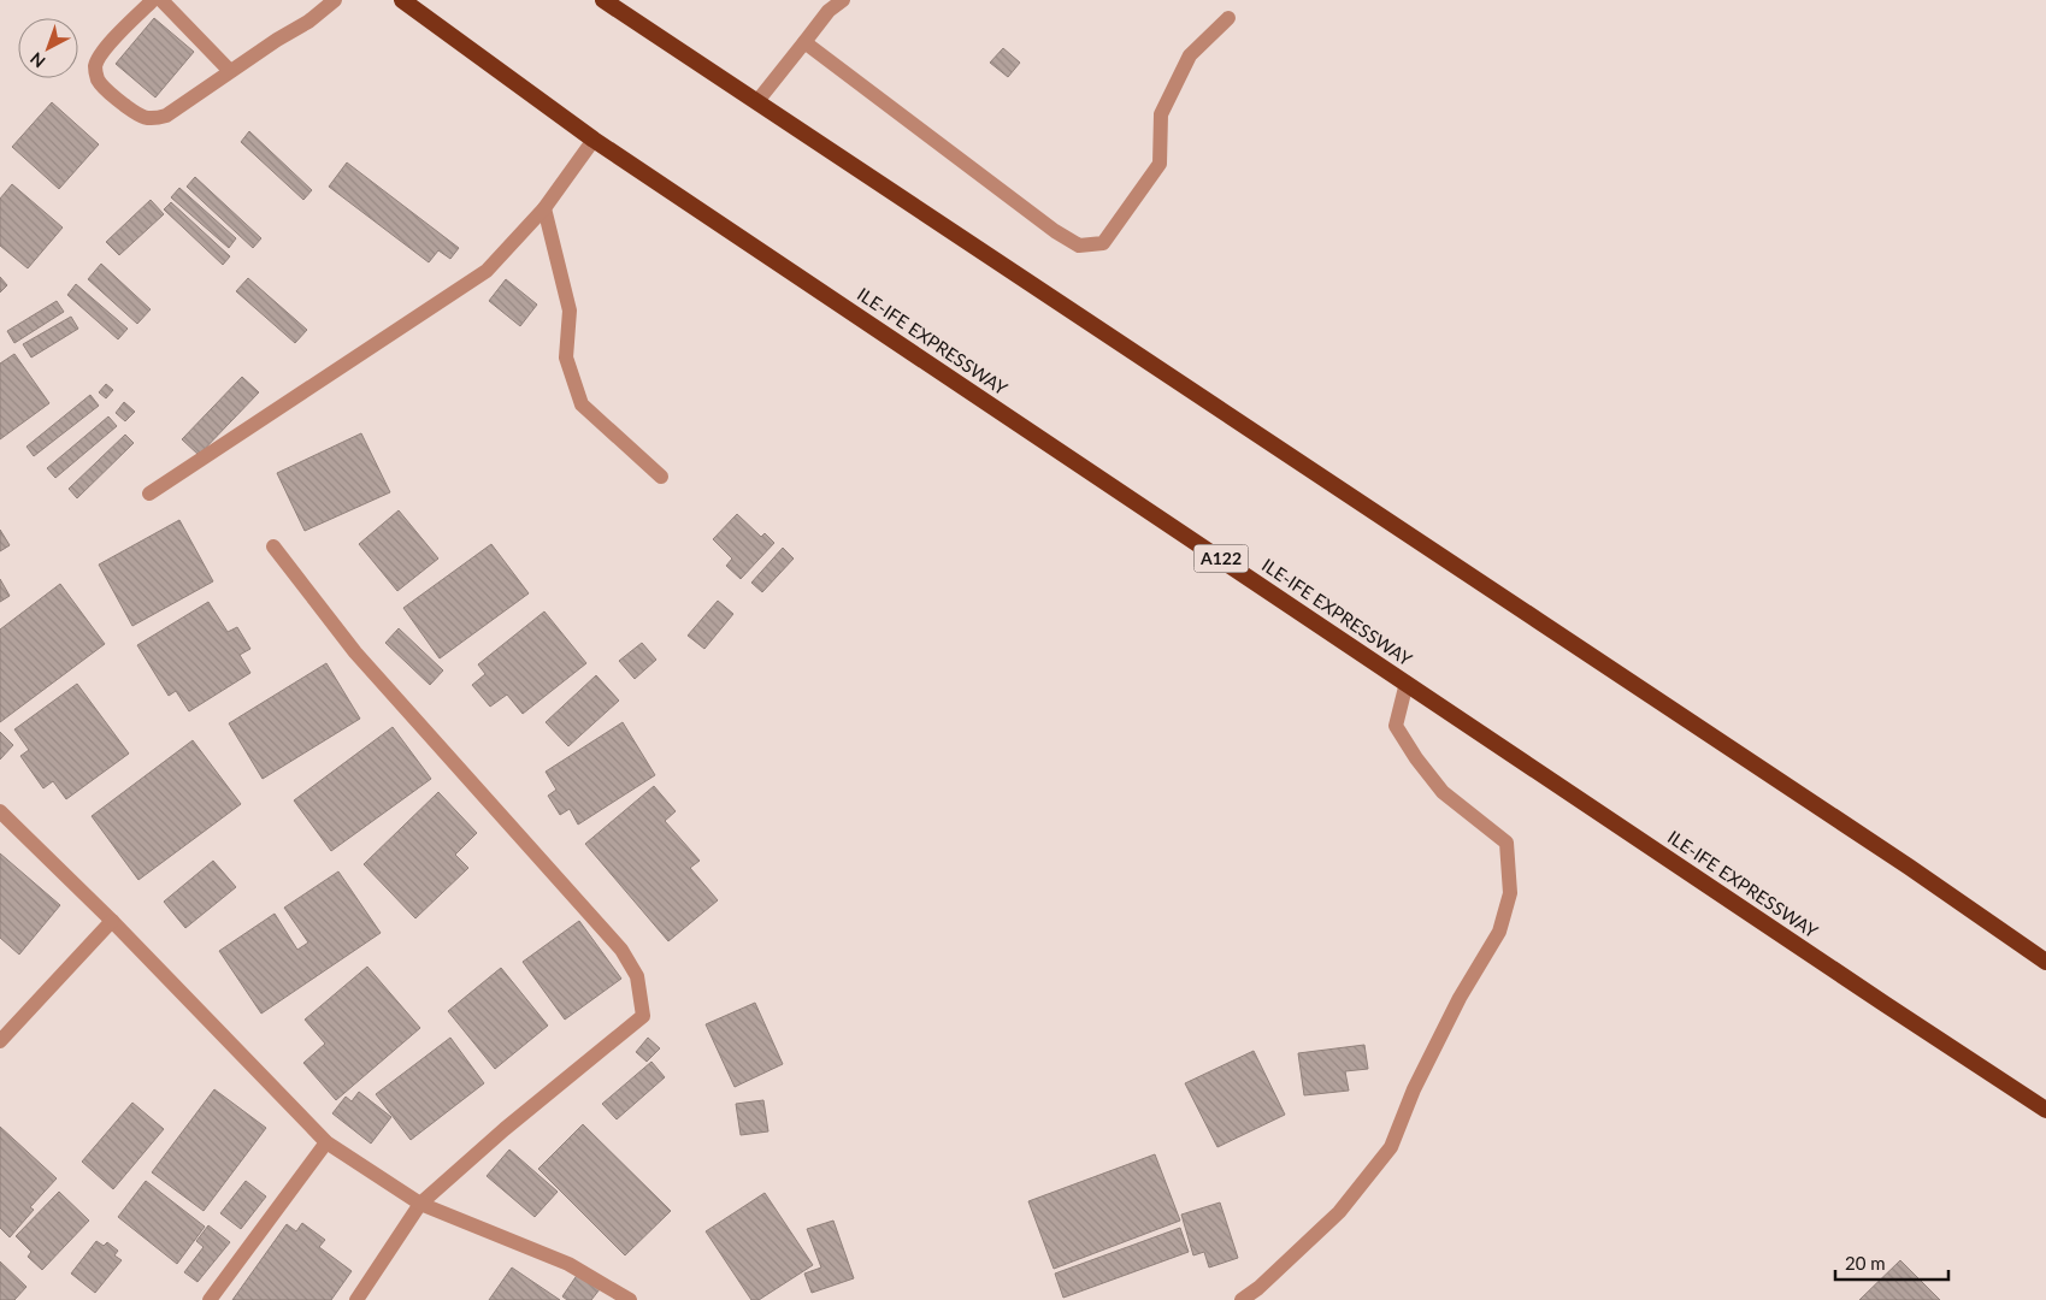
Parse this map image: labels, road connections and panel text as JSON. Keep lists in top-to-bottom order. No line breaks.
{"streets":{"highway":["ILE-IFE EXPRESSWAY","A122"]},"scale_bar":"20 m","north":"bottom left"}
